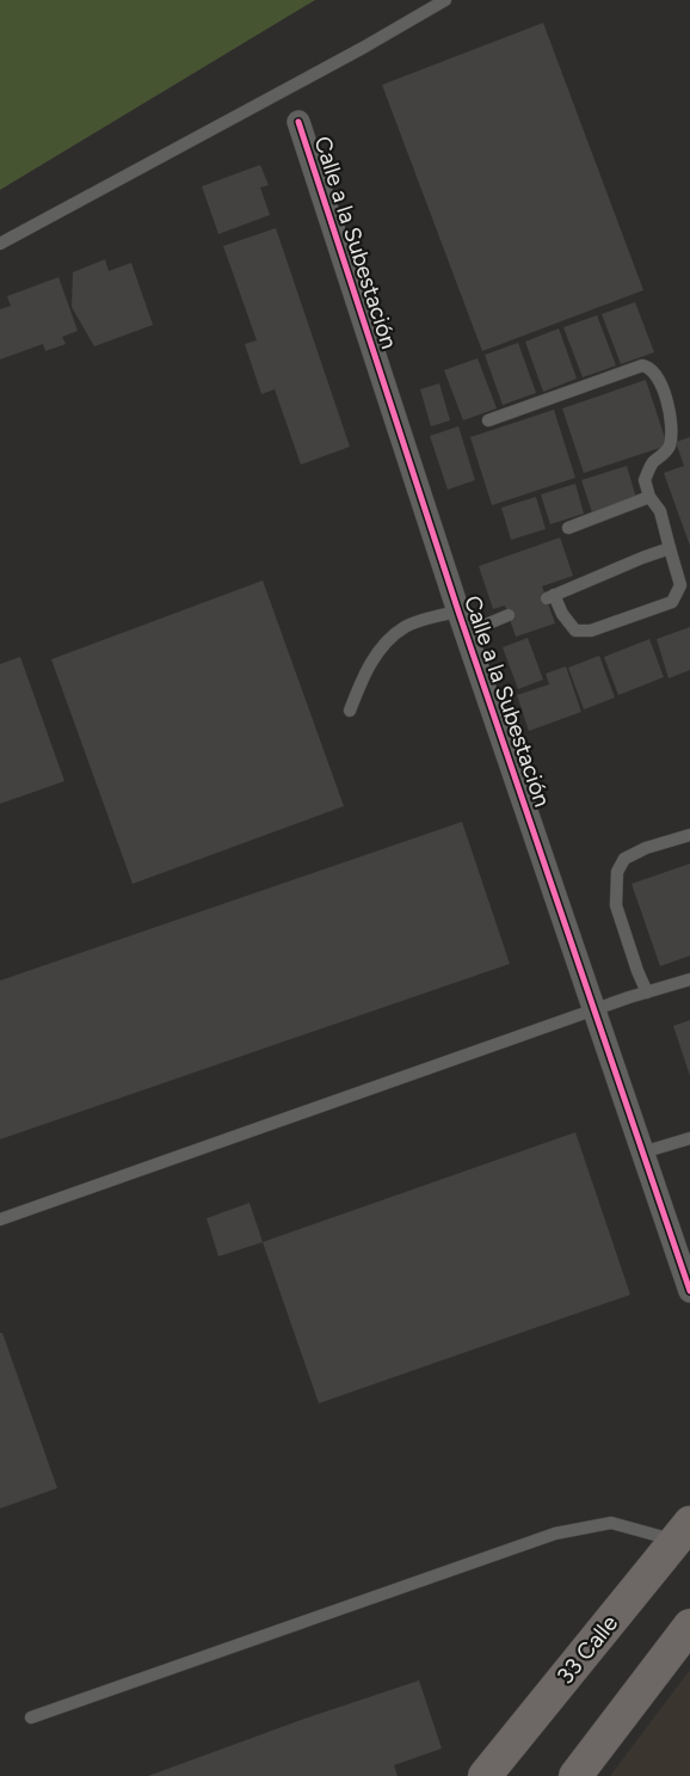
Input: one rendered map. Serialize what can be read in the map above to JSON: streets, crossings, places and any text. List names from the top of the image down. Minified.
{"streets":{"main road":["33 Calle"],"street":["Calle a la Subestación"]}}
